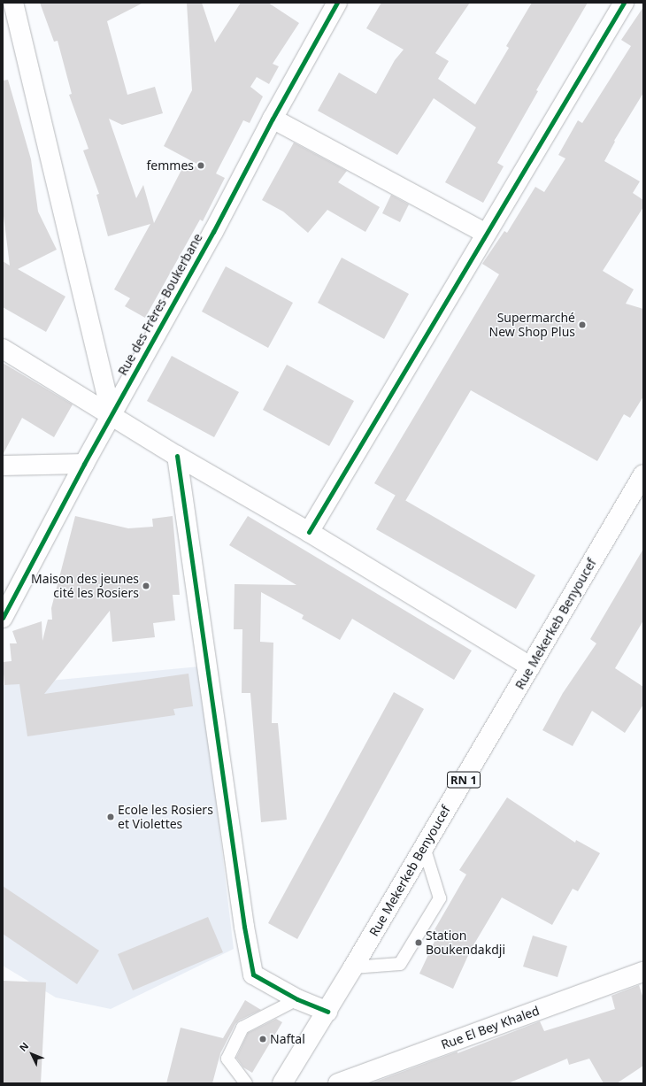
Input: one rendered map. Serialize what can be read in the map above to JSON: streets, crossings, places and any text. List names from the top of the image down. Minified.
{"streets":{"street":["Rue des Frères Boukerbane","Rue Mekerkeb Benyoucef","RN 1","Rue El Bey Khaled"]},"places":["femmes","Supermarché New Shop Plus","Maison des jeunes cité les Rosiers","Ecole les Rosiers et Violettes","Station Boukendakdji","Naftal"],"north":"top left"}
